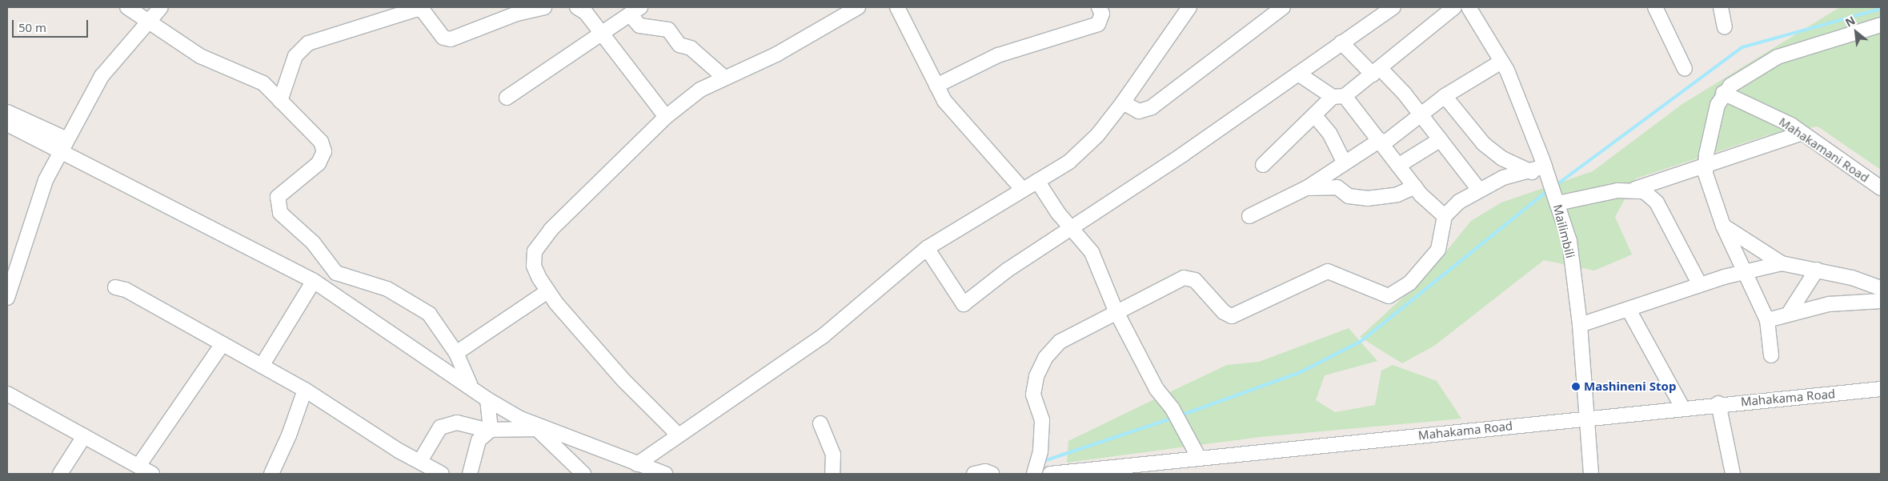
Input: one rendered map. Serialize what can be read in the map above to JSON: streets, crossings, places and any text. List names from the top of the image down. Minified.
{"streets":{"street":["Mahakamani Road","Mailimbili","Mahakama Road"]},"crossings":[["Mailimbili","Mahakama Road"]],"places":["Mashineni Stop"],"scale_bar":"50 m","north":"top left"}
